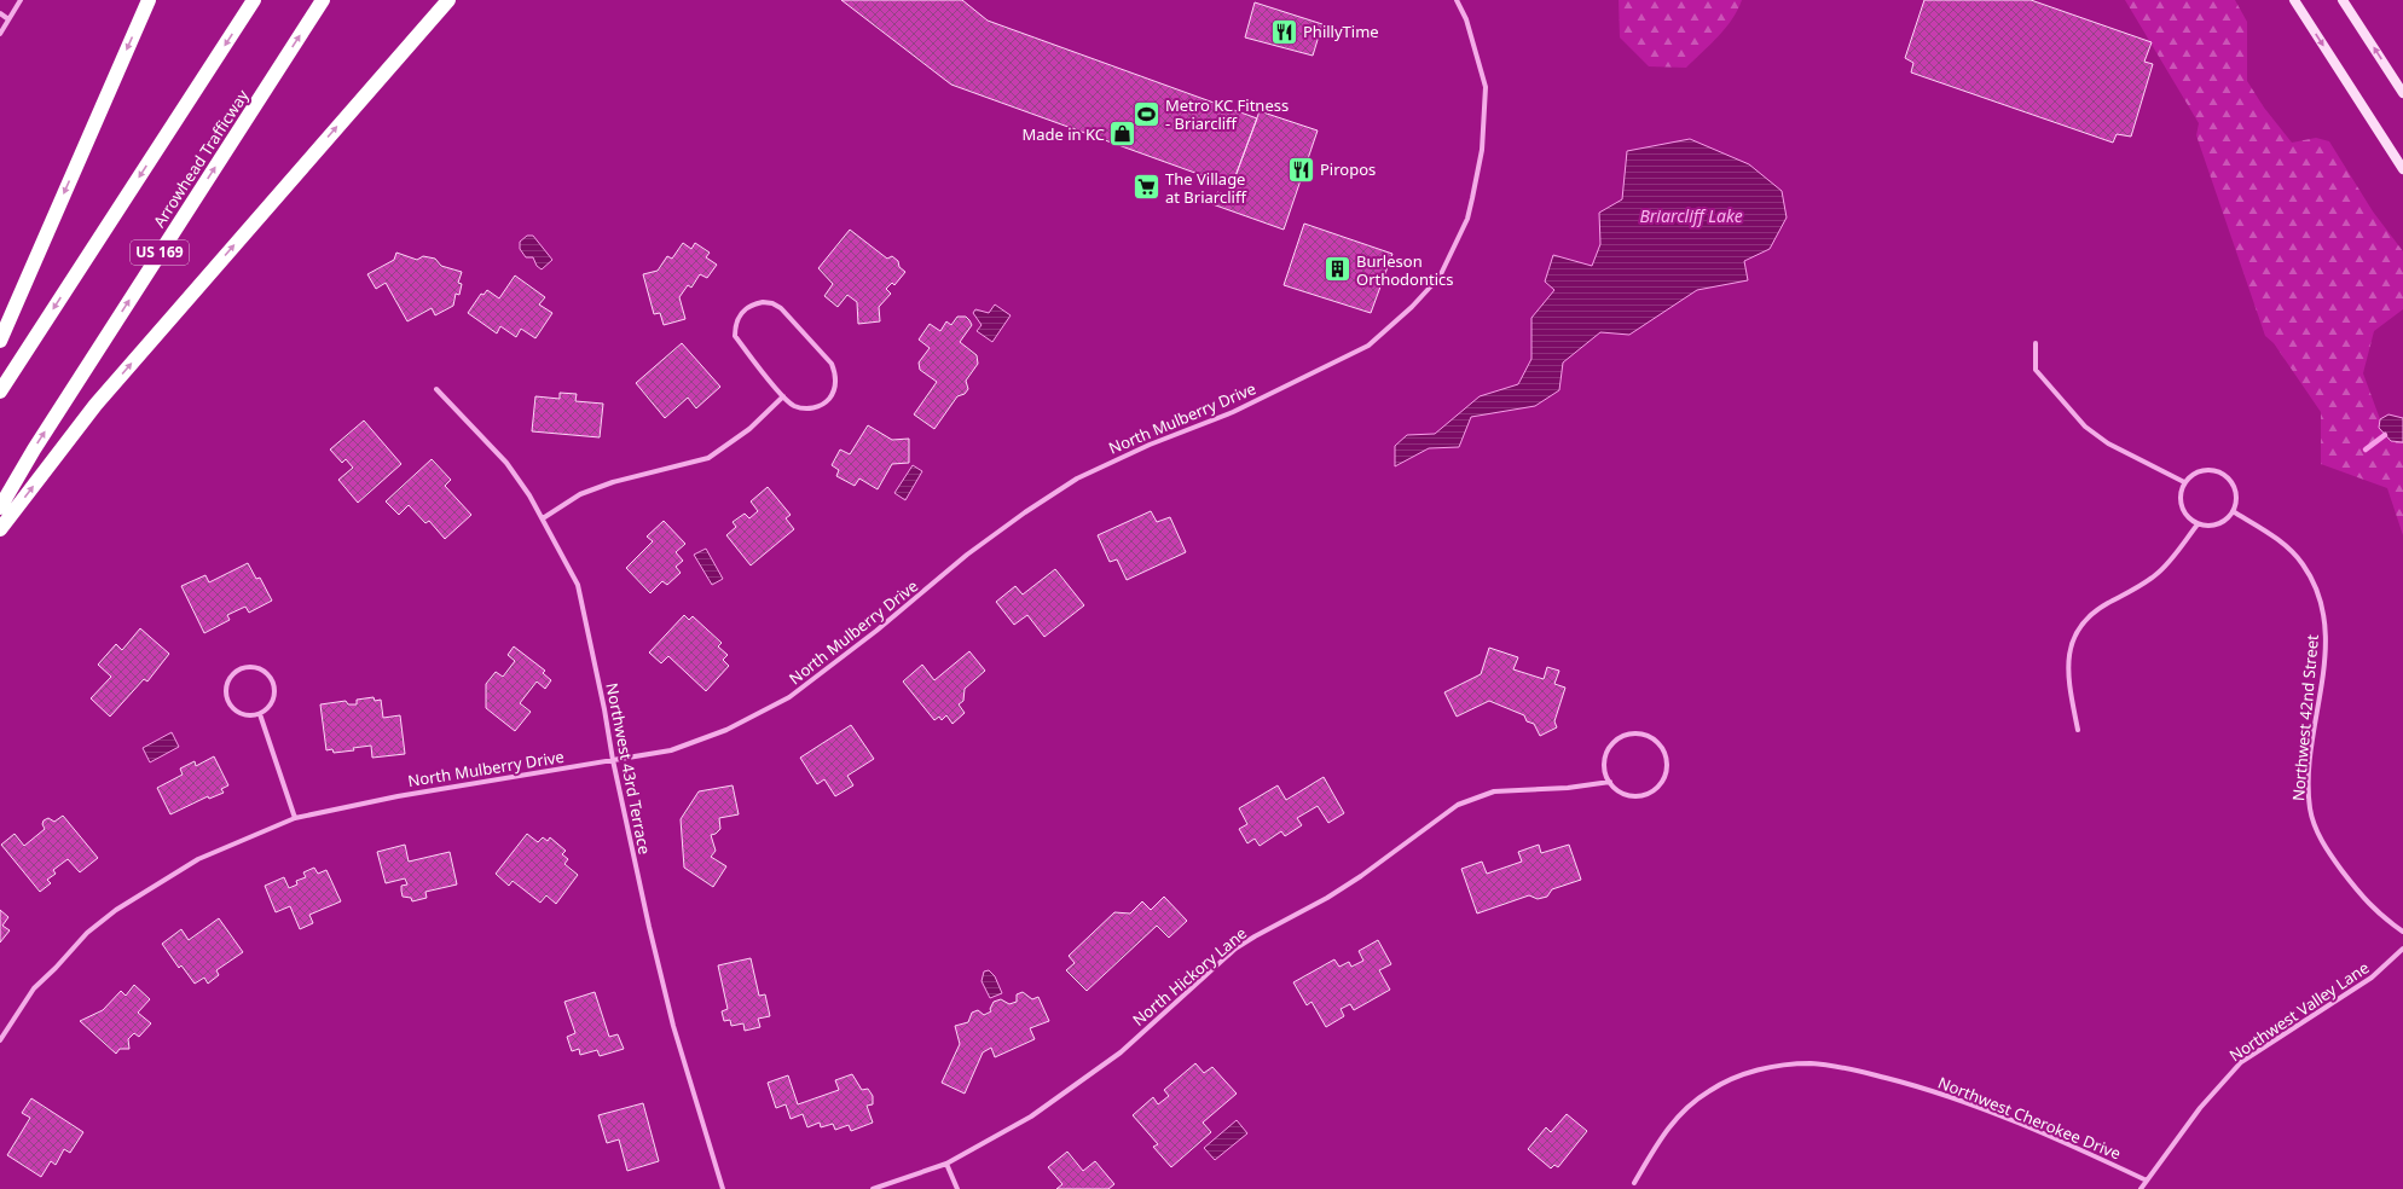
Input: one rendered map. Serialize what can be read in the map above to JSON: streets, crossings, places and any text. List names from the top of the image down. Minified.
{"streets":{"highway":["Arrowhead Trafficway","US 169"],"street":["North Mulberry Drive","Northwest 42nd Street","Northwest 43rd Terrace","North Hickory Lane","Northwest Valley Lane","Northwest Cherokee Drive"]},"crossings":[["North Mulberry Drive","Northwest 43rd Terrace"],["Northwest Valley Lane","Northwest Cherokee Drive"]],"water":["Briarcliff Lake"],"places":{"restaurant":["PhillyTime","Piropos"],"sports":["Metro KC Fitness - Briarcliff"],"shop":["Made in KC"],"supermarket":["The Village at Briarcliff"],"building":["Burleson Orthodontics"]}}
